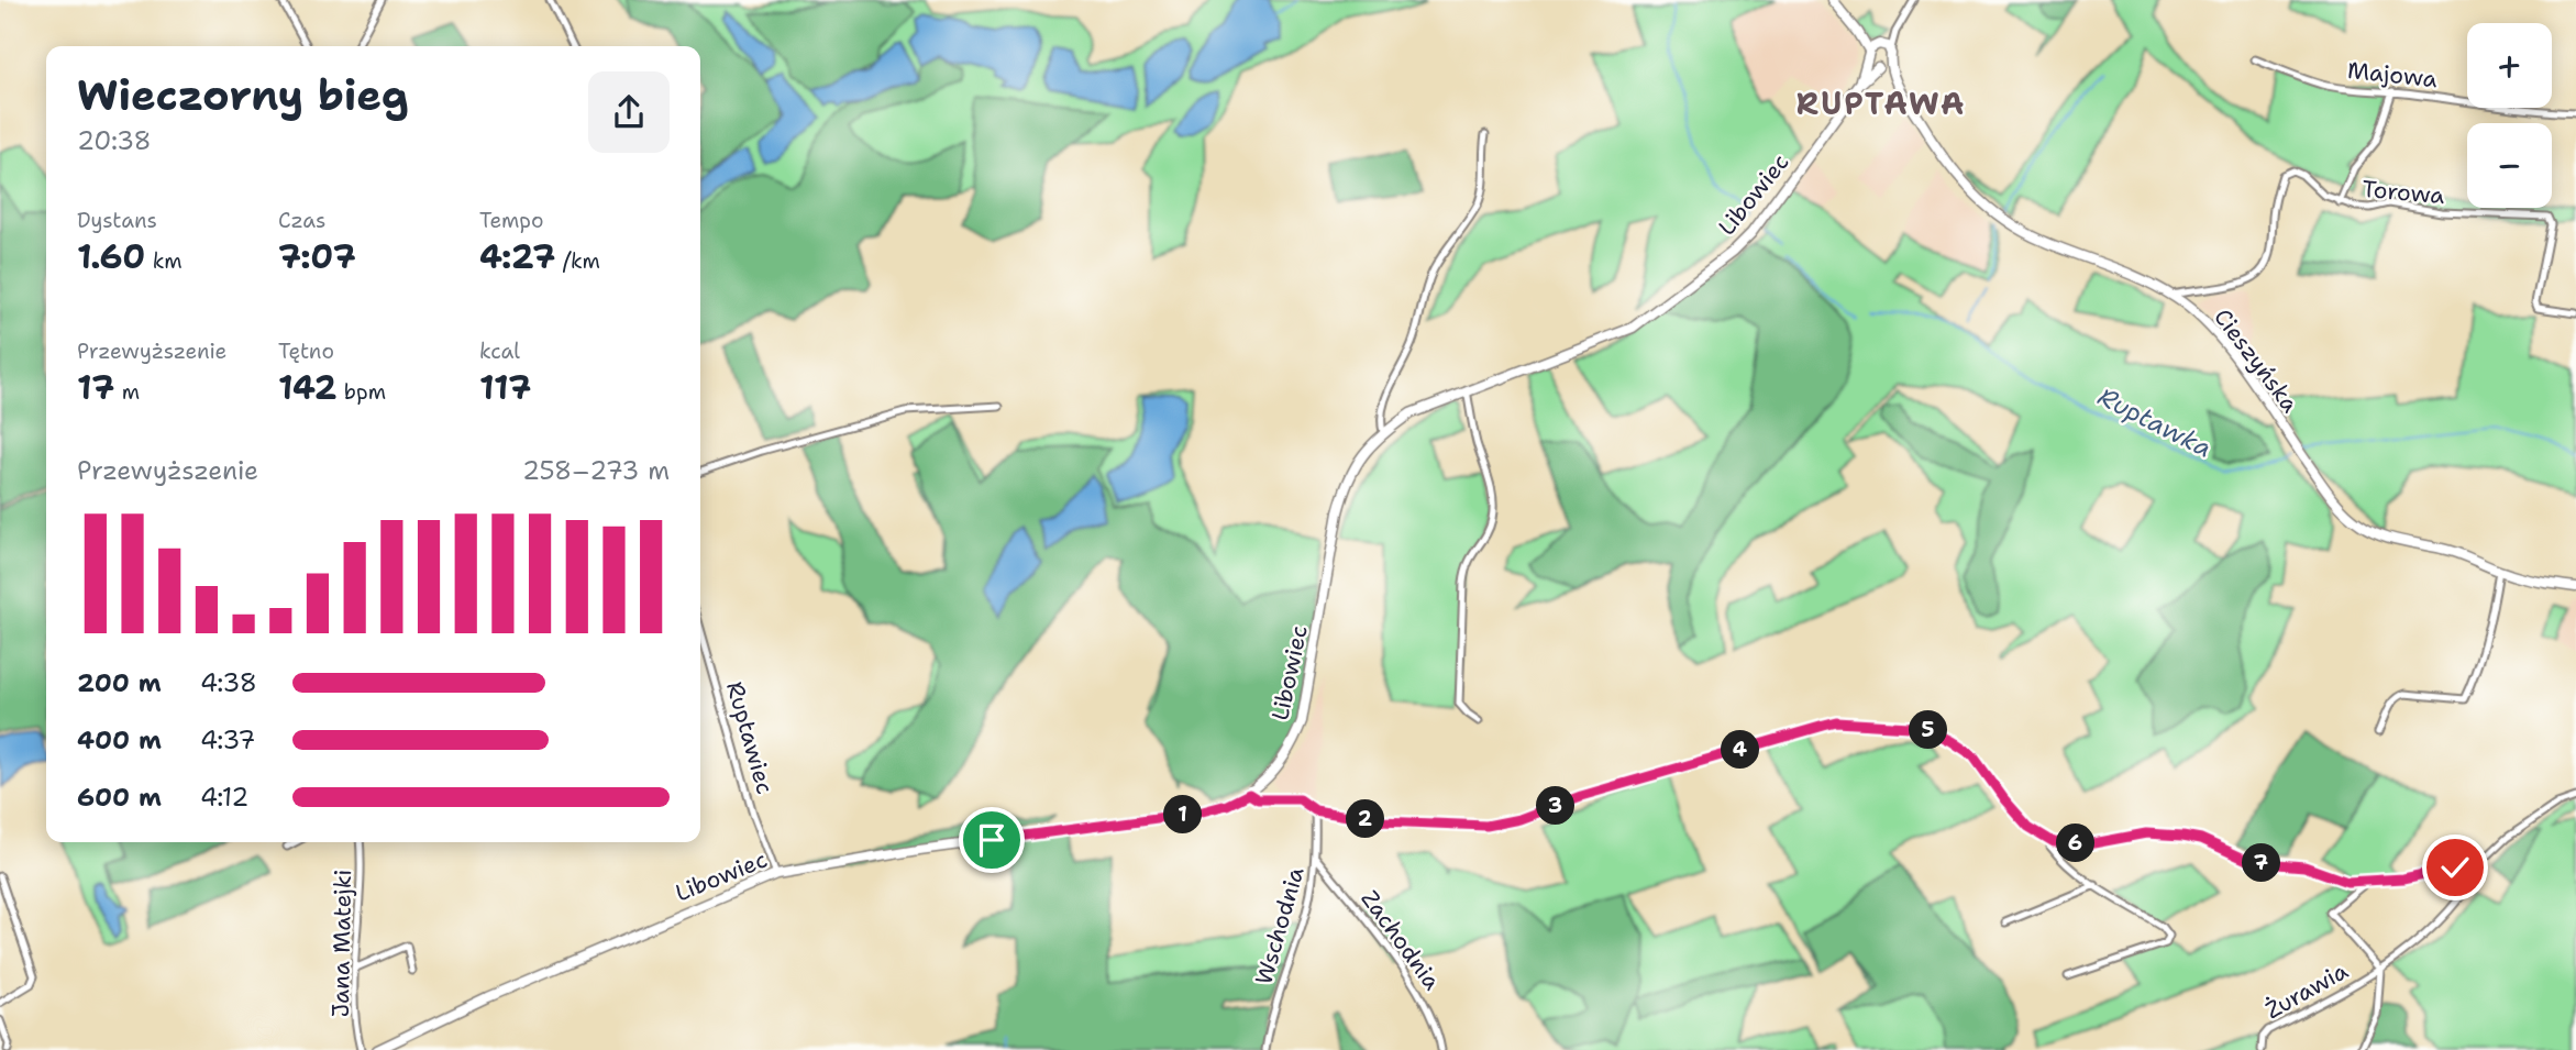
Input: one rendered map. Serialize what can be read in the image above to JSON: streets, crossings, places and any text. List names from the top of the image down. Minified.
{"streets":{"street":["Majowa","Torowa","Libowiec","Cieszyńska","Ruptawiec","Wschodnia","Zachodnia","Jana Matejki","Żurawia"]},"crossings":[["Torowa","Cieszyńska"],["Libowiec","Cieszyńska"],["Libowiec","Ruptawiec"],["Wschodnia","Zachodnia"]],"districts":["RUPTAWA"],"water":["Ruptawka"],"page":{"map_buttons":["+","−"],"heading":["Wieczorny bieg","20:38"],"stats":[["Dystans","1.60 km"],["Czas","7:07"],["Tempo","4:27 /km"],["Przewyższenie","17 m"],["Tętno","142 bpm"],["kcal","117"]],"chart":["Przewyższenie","258–273 m"],"list":[{"name":"200 m","note":"4:38"},{"name":"400 m","note":"4:37"},{"name":"600 m","note":"4:12"}],"pins":["5","4","3","1","2","6","7"]}}
